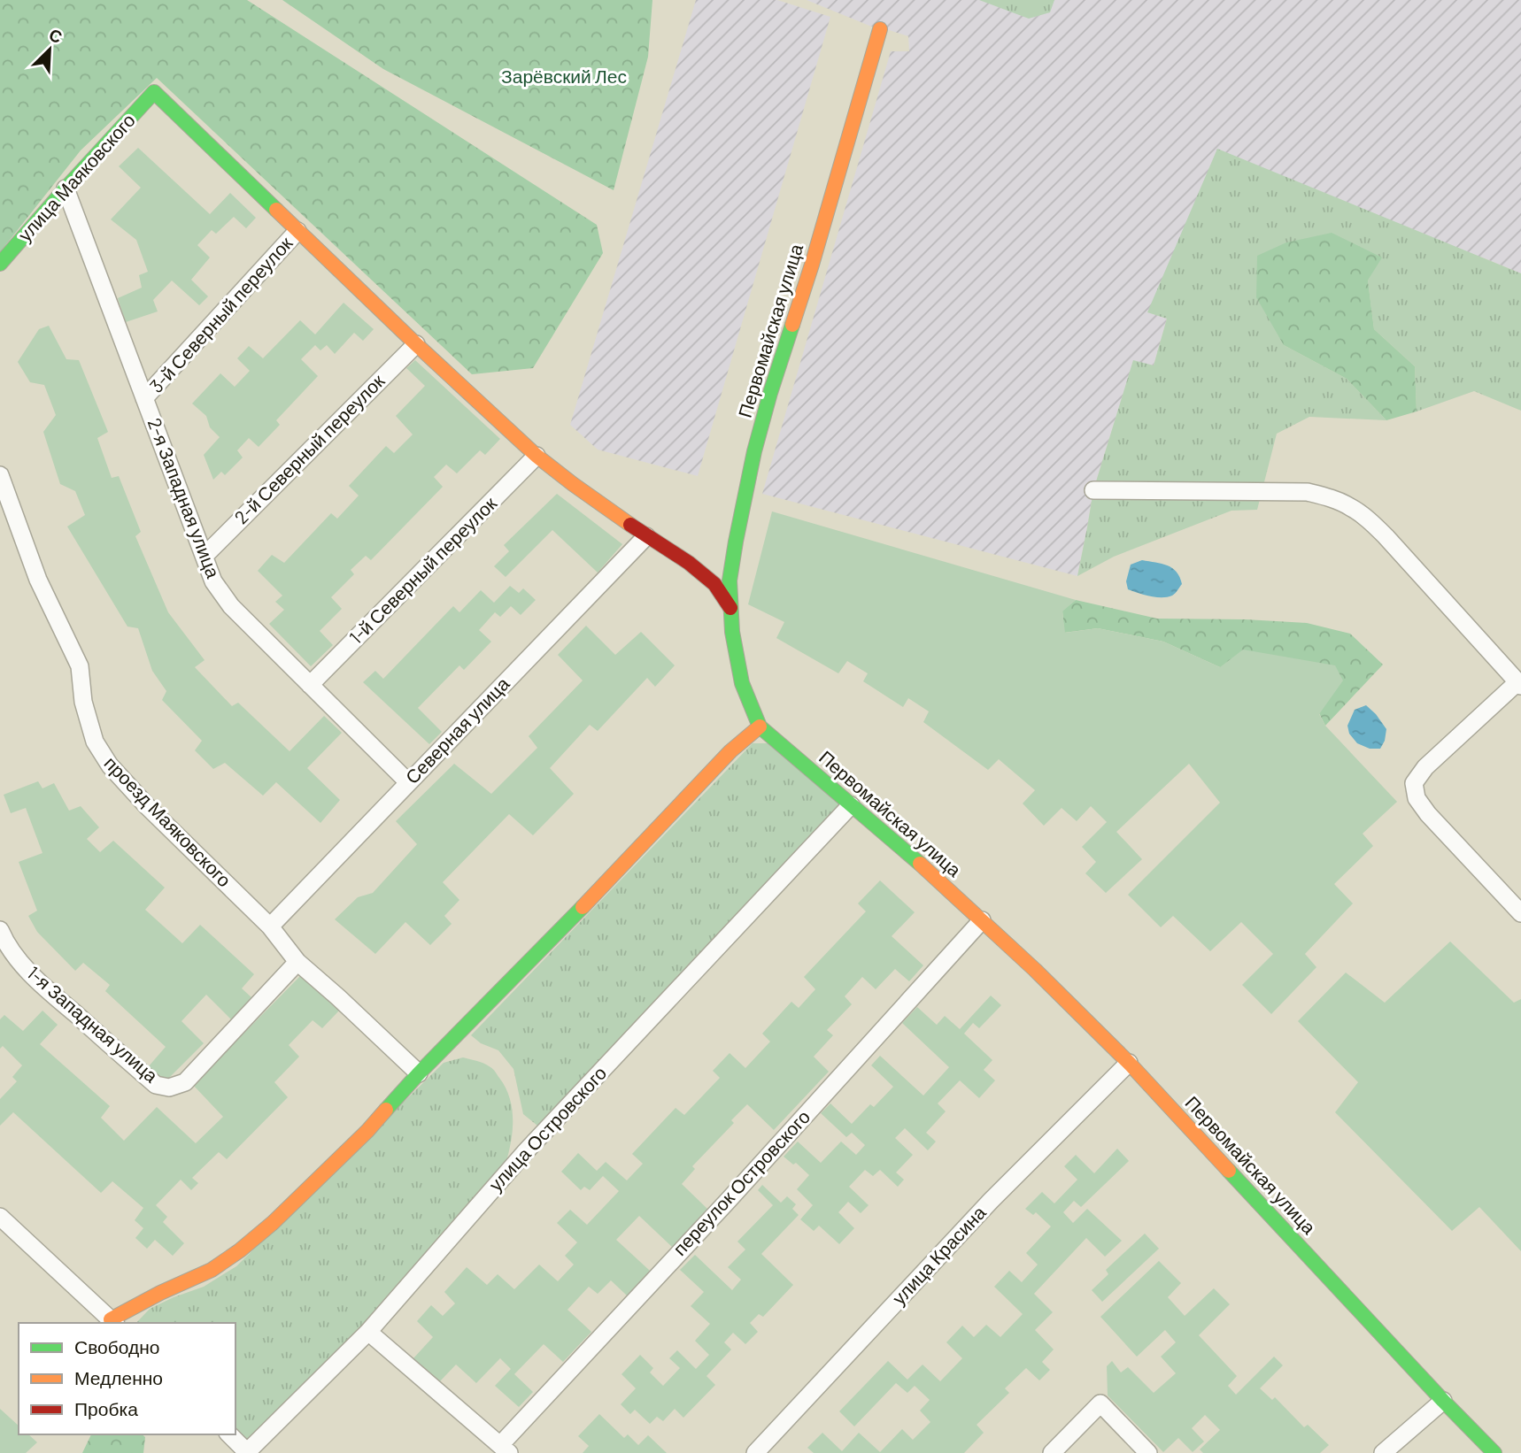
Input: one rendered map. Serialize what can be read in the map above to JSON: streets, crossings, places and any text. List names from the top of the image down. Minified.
{"streets":{"street":["улица Маяковского","3-й Северный переулок","Первомайская улица","2-й Северный переулок","2-я Западная улица","1-й Северный переулок","Северная улица","проезд Маяковского","1-я Западная улица","улица Островского","переулок Островского","улица Красина"]},"crossings":[["улица Маяковского","3-й Северный переулок"],["улица Маяковского","2-я Западная улица"],["3-й Северный переулок","2-я Западная улица"],["Первомайская улица","улица Островского"],["Первомайская улица","переулок Островского"],["Первомайская улица","улица Красина"],["2-й Северный переулок","2-я Западная улица"],["2-я Западная улица","1-й Северный переулок"],["2-я Западная улица","Северная улица"],["Северная улица","проезд Маяковского"],["проезд Маяковского","1-я Западная улица"],["улица Островского","переулок Островского"]],"parks":["Зарёвский Лес"],"legend":["Свободно","Медленно","Пробка"],"north":"top right"}
